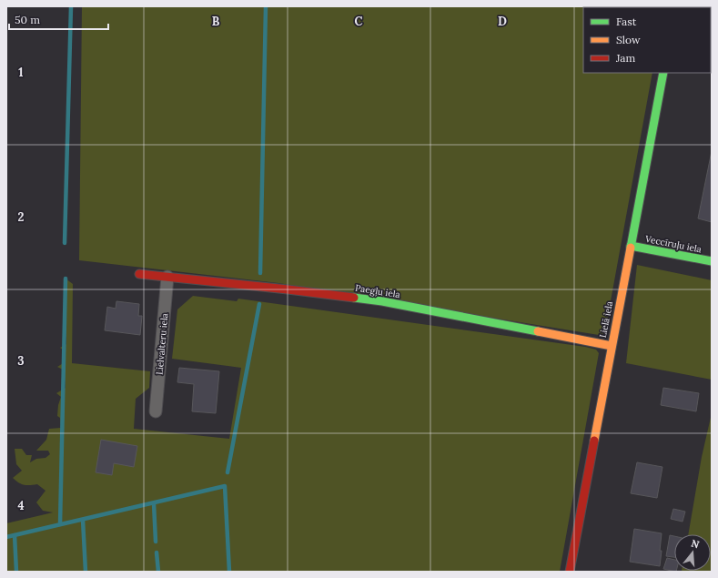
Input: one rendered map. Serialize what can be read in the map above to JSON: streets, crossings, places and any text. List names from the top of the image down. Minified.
{"streets":{"street":["Veccīruļu iela","Paegļu iela","Lielā iela","Lielvalteru iela"]},"crossings":[["Veccīruļu iela","Lielā iela"],["Paegļu iela","Lielā iela"],["Paegļu iela","Lielvalteru iela"]],"legend":["Fast","Slow","Jam"],"scale_bar":"50 m","north":"top","grid":{"columns":["B","C","D"],"rows":["1","2","3","4"]}}
